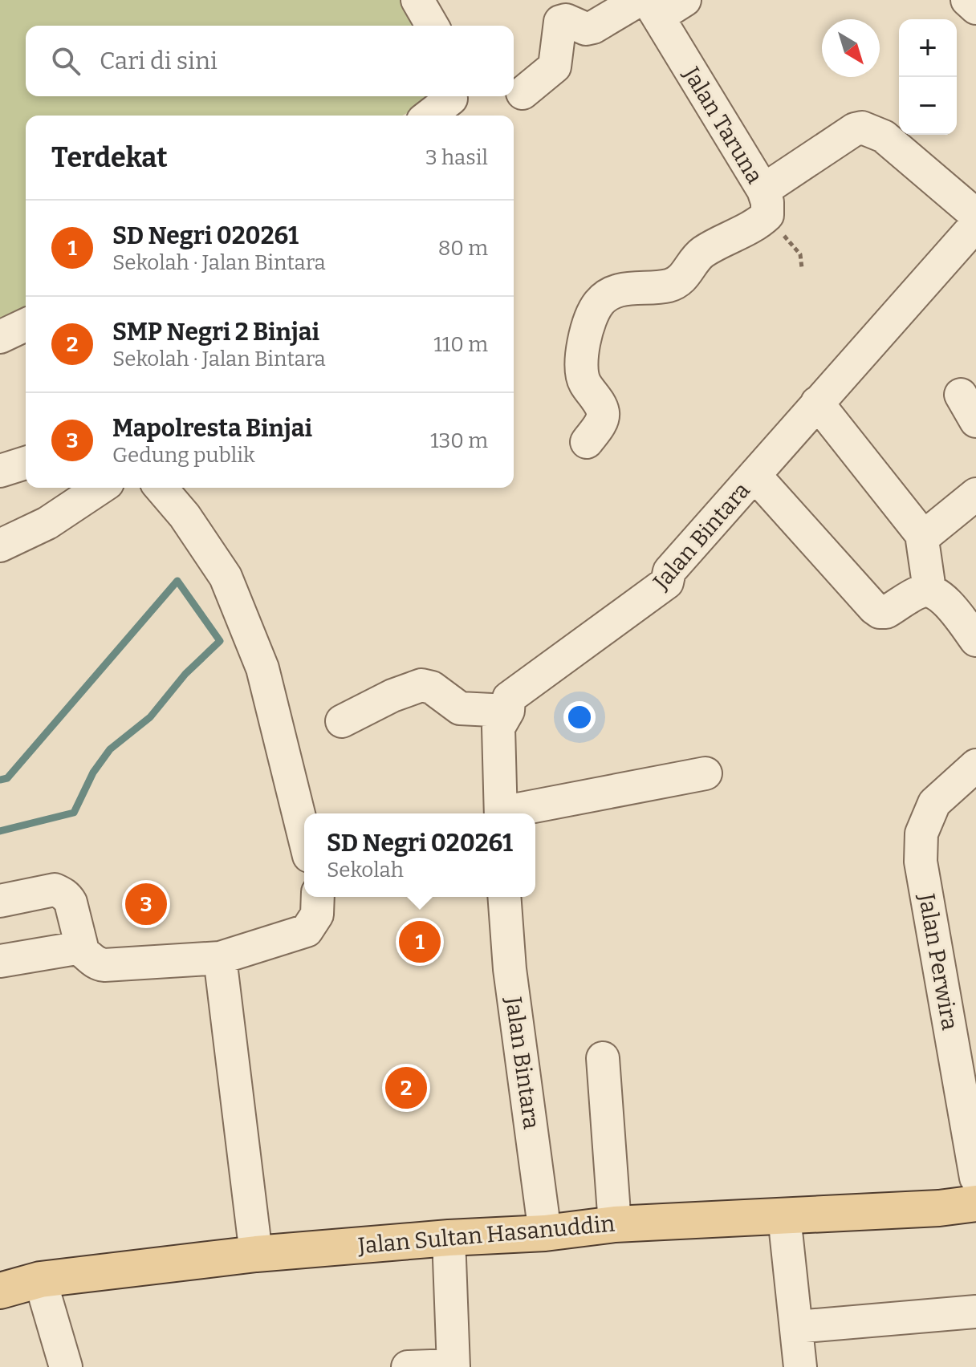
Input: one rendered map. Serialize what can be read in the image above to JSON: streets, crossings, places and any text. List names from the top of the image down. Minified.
{"streets":{"main road":["Jalan Sultan Hasanuddin"],"street":["Jalan Taruna","Jalan Bintara","Jalan Perwira"]},"crossings":[["Jalan Bintara","Jalan Sultan Hasanuddin"]],"north":"bottom right","page":{"map_buttons":["+","−"],"search":"Cari di sini","heading":["Terdekat","3 hasil"],"list":[{"mark":"1","name":"SD Negri 020261","note":"Sekolah · Jalan Bintara","value":"80 m"},{"mark":"2","name":"SMP Negri 2 Binjai","note":"Sekolah · Jalan Bintara","value":"110 m"},{"mark":"3","name":"Mapolresta Binjai","note":"Gedung publik","value":"130 m"}],"popup":["SD Negri 020261","Sekolah"],"pins":["3","1","2"]}}
